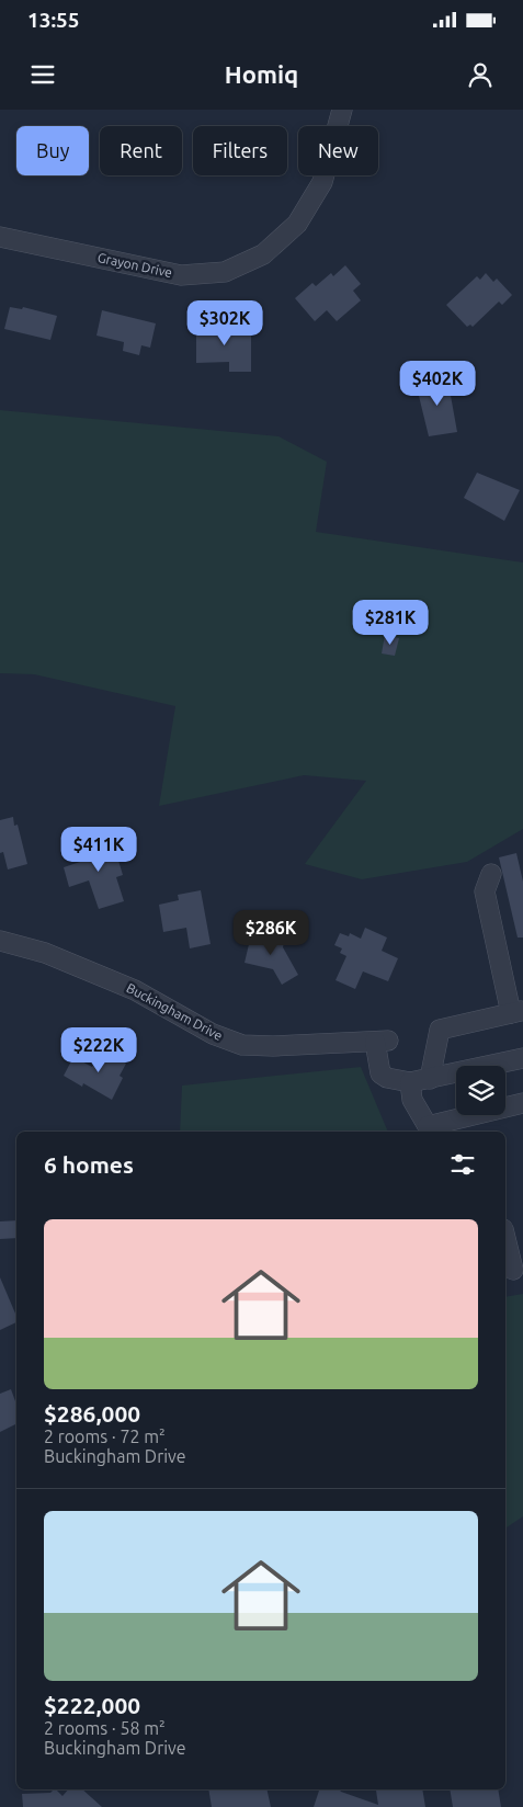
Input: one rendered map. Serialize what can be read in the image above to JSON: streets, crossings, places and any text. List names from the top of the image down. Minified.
{"streets":{"street":["Grayon Drive","Buckingham Drive"]},"page":{"status":"13:55","header":"Homiq","chip":["Buy","Rent","Filters","New"],"price":["$302K","$402K","$281K","$411K","$286K","$222K"],"heading":"6 homes","list":[{"name":"$286,000","note":"2 rooms · 72 m² · Buckingham Drive"},{"name":"$222,000","note":"2 rooms · 58 m² · Buckingham Drive"}]}}
